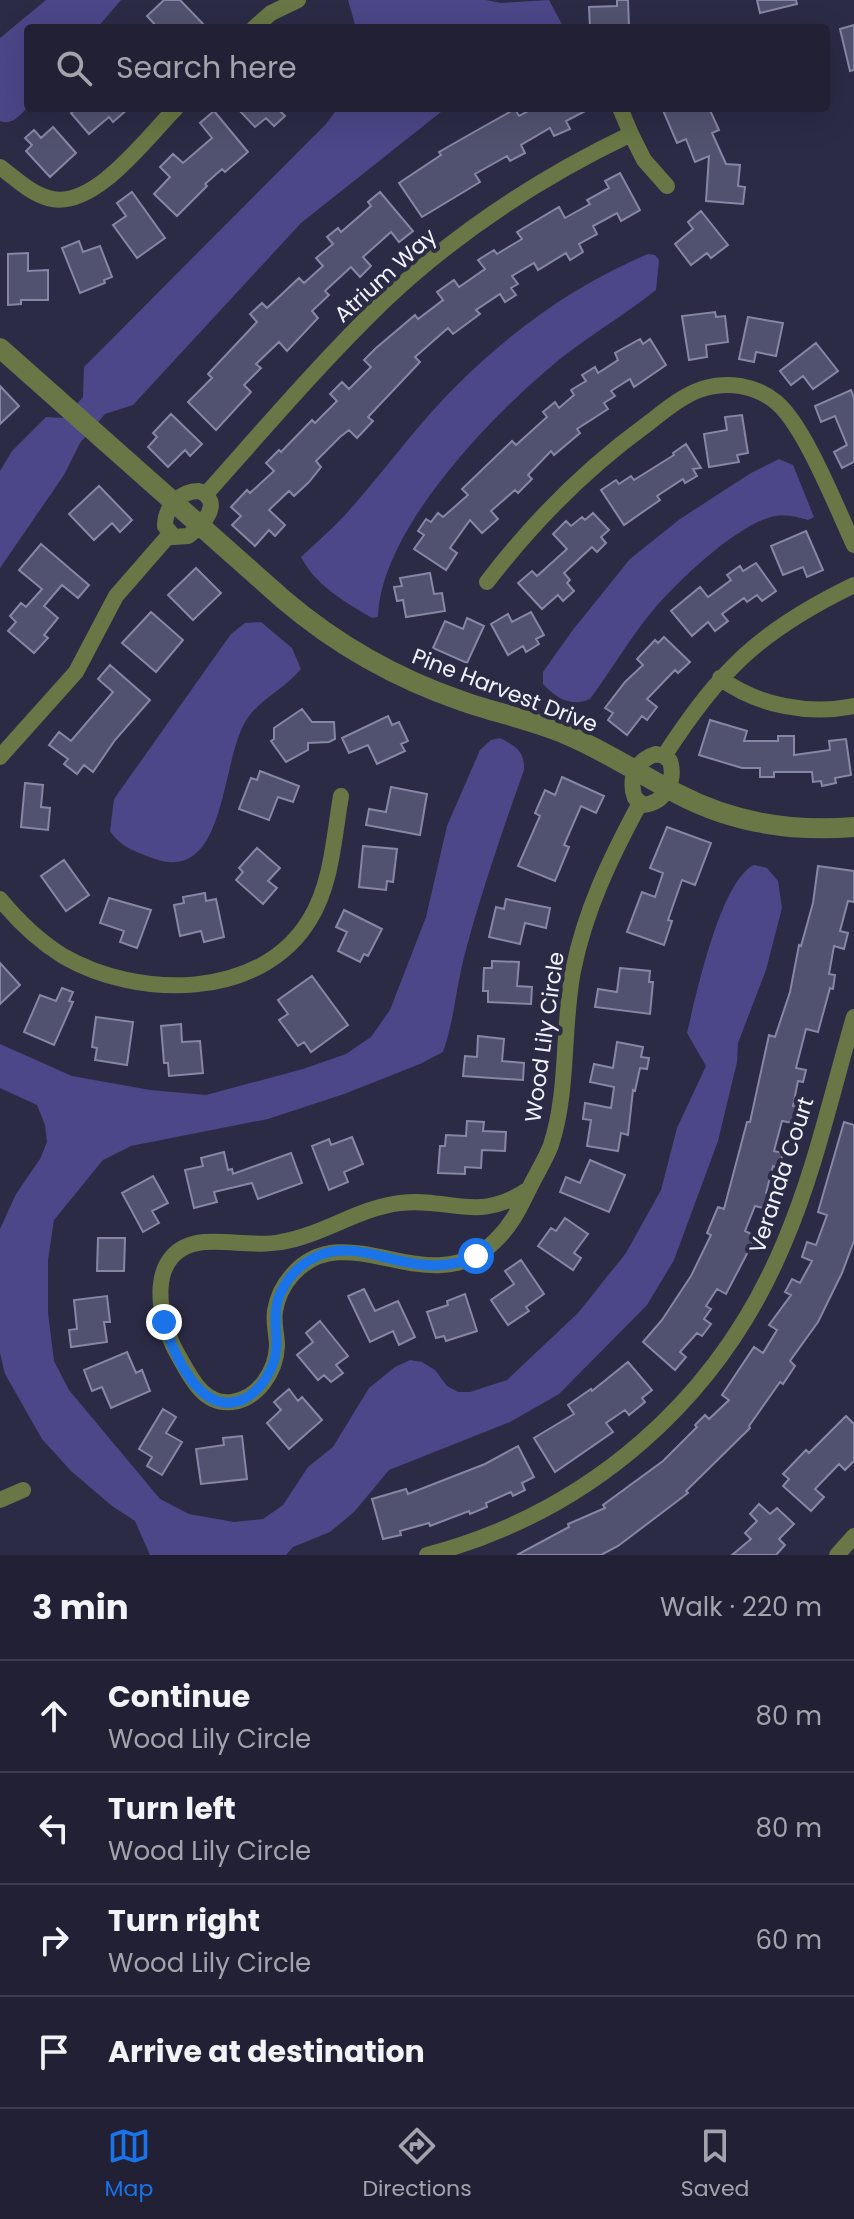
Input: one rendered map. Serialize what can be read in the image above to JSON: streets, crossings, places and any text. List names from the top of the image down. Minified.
{"streets":{"street":["Atrium Way","Pine Harvest Drive","Wood Lily Circle","Veranda Court"]},"page":{"search":"Search here","heading":["3 min","Walk · 220 m"],"list":[["Continue","Wood Lily Circle","80 m"],["Turn left","Wood Lily Circle","80 m"],["Turn right","Wood Lily Circle","60 m"],"Arrive at destination"],"nav":["Map","Directions","Saved"]}}
